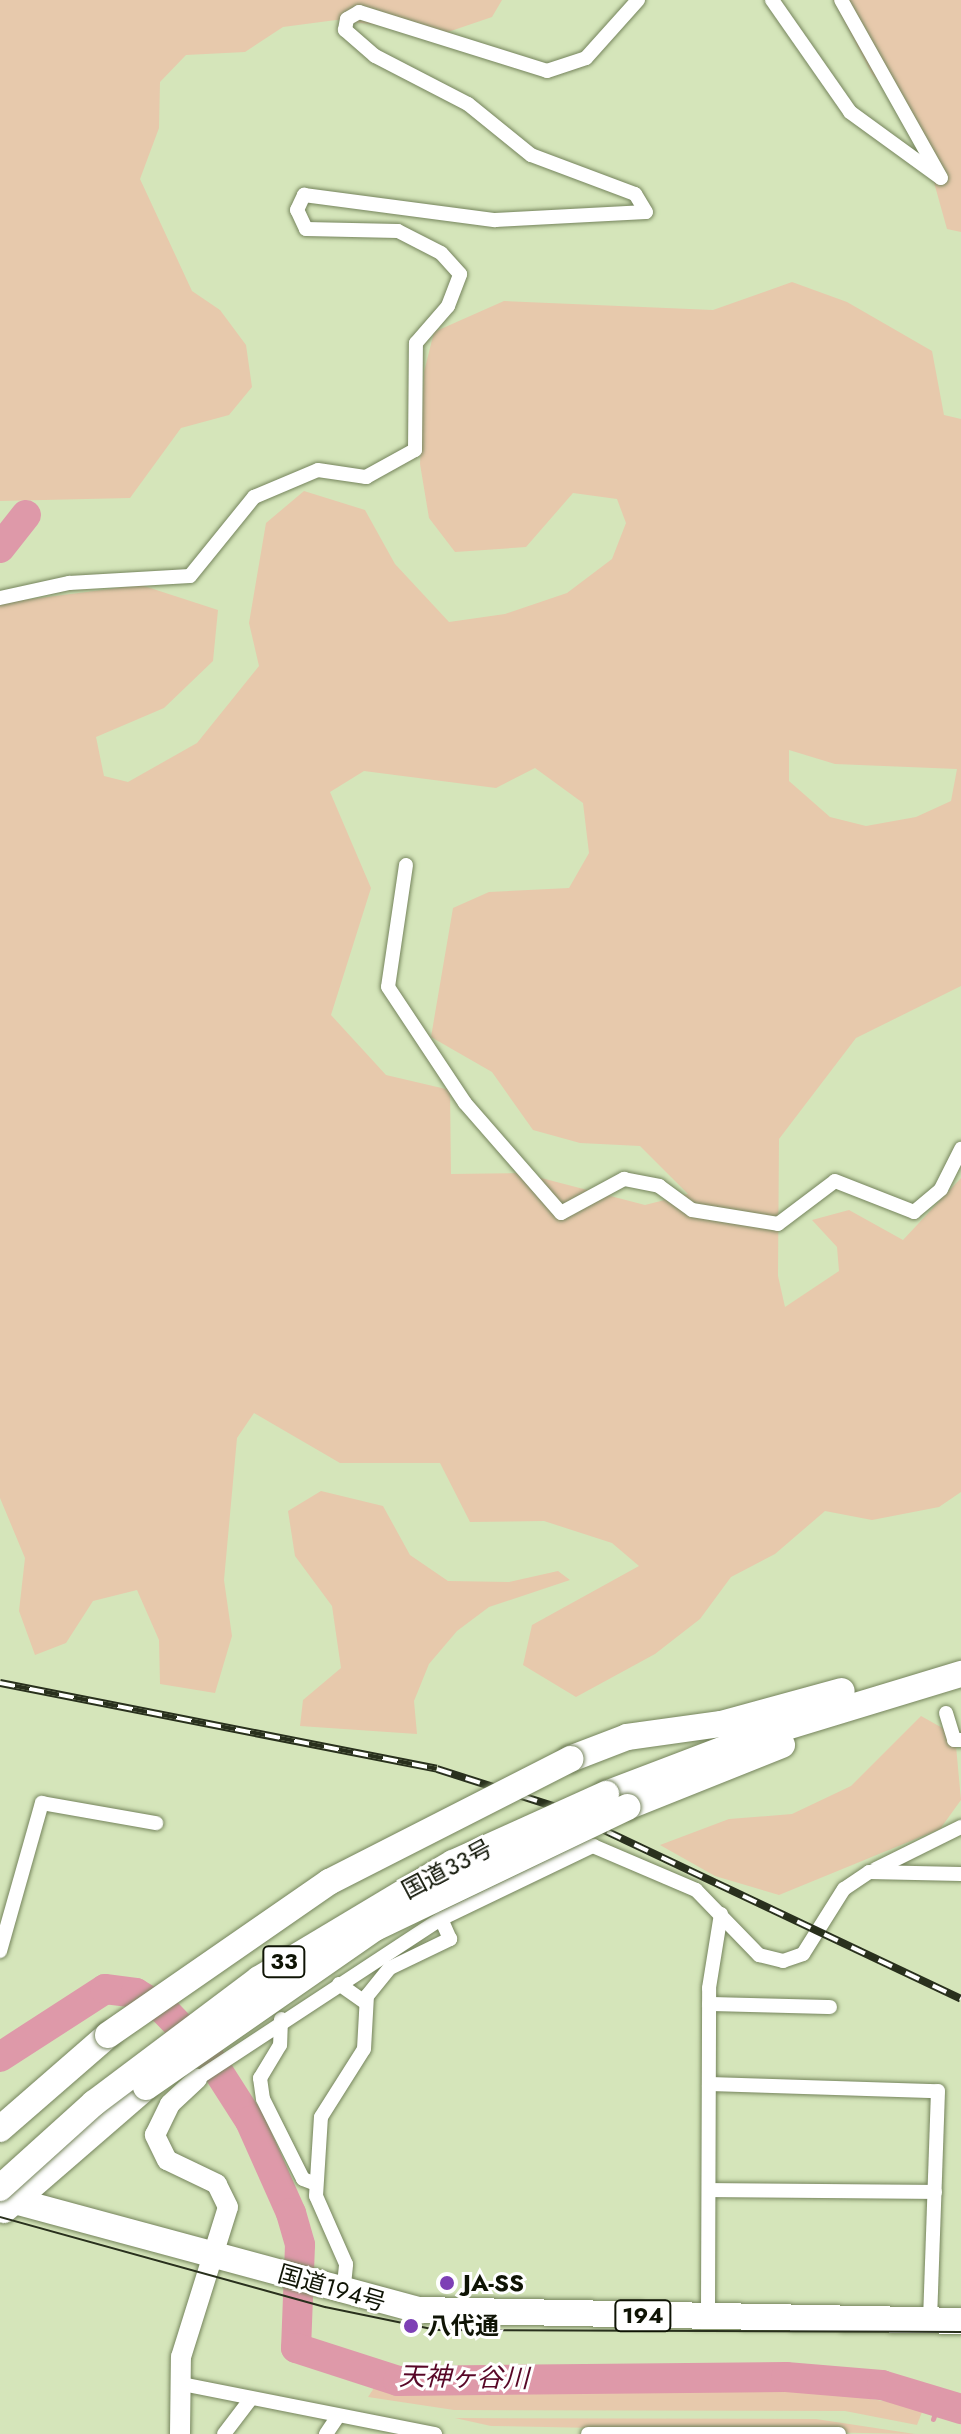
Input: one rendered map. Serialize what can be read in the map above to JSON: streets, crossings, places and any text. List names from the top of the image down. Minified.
{"streets":{"highway":["国道33号","33","国道194号","194"]},"crossings":[["国道33号","国道194号"]],"water":["天神ヶ谷川"],"places":["JA-SS","八代通"]}
